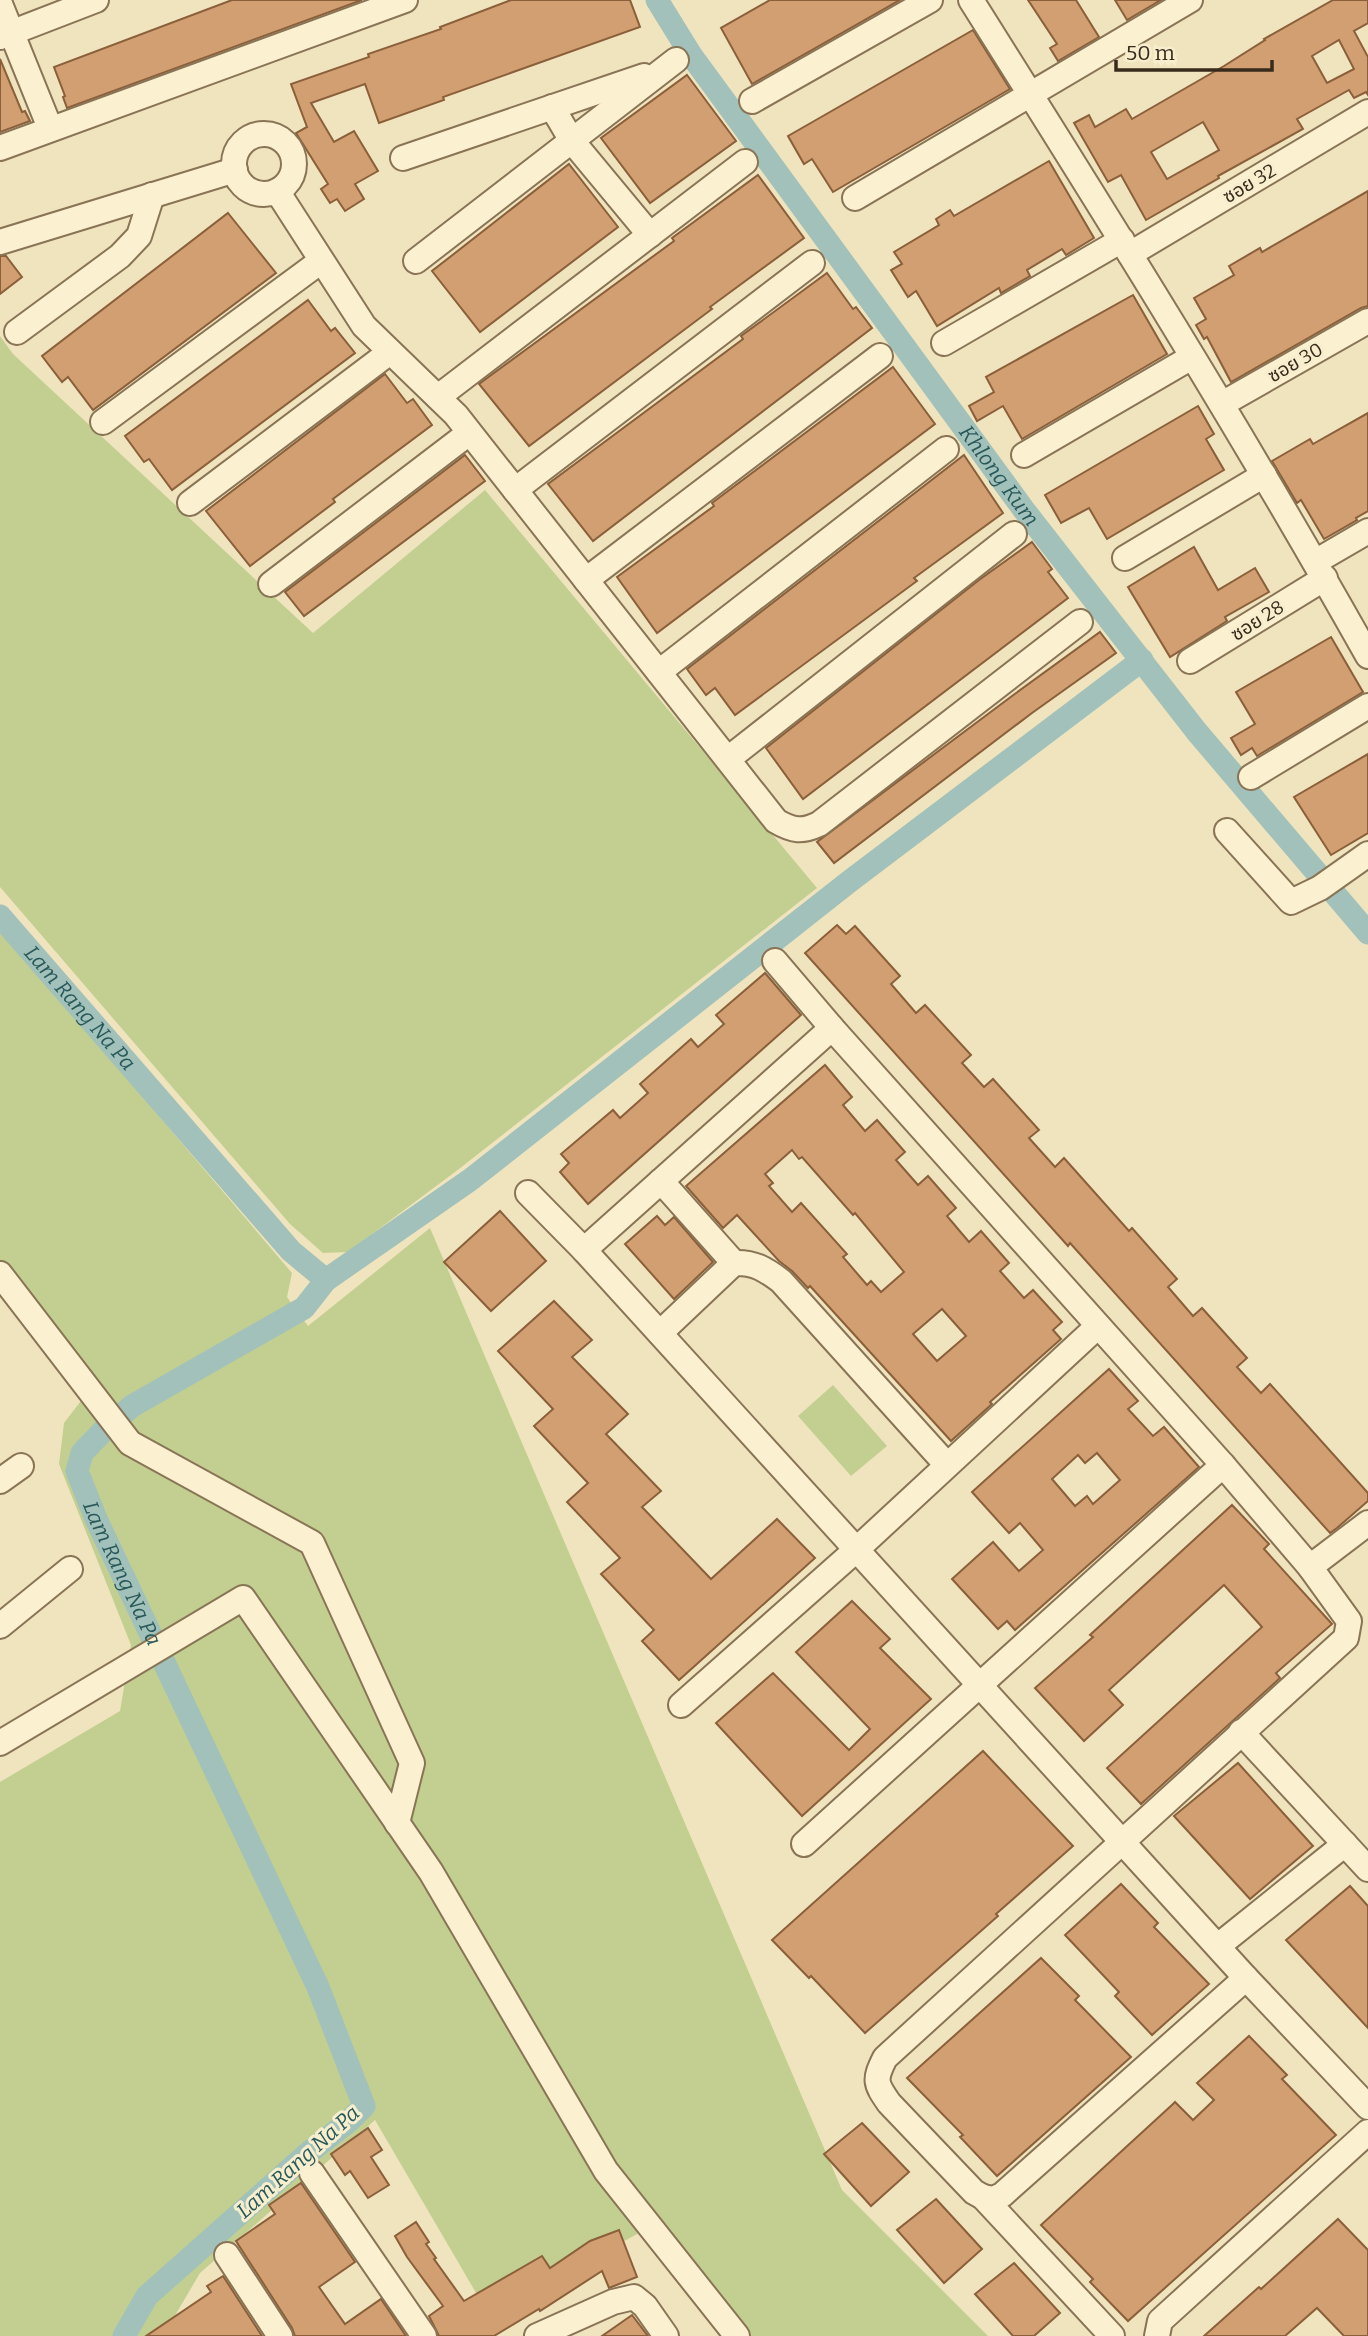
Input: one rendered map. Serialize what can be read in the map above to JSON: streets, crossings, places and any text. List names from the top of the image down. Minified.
{"streets":{"street":["ซอย 32","ซอย 30","ซอย 28"]},"water":["Khlong Kum","Lam Rang Na Pa"],"scale_bar":"50 m"}
